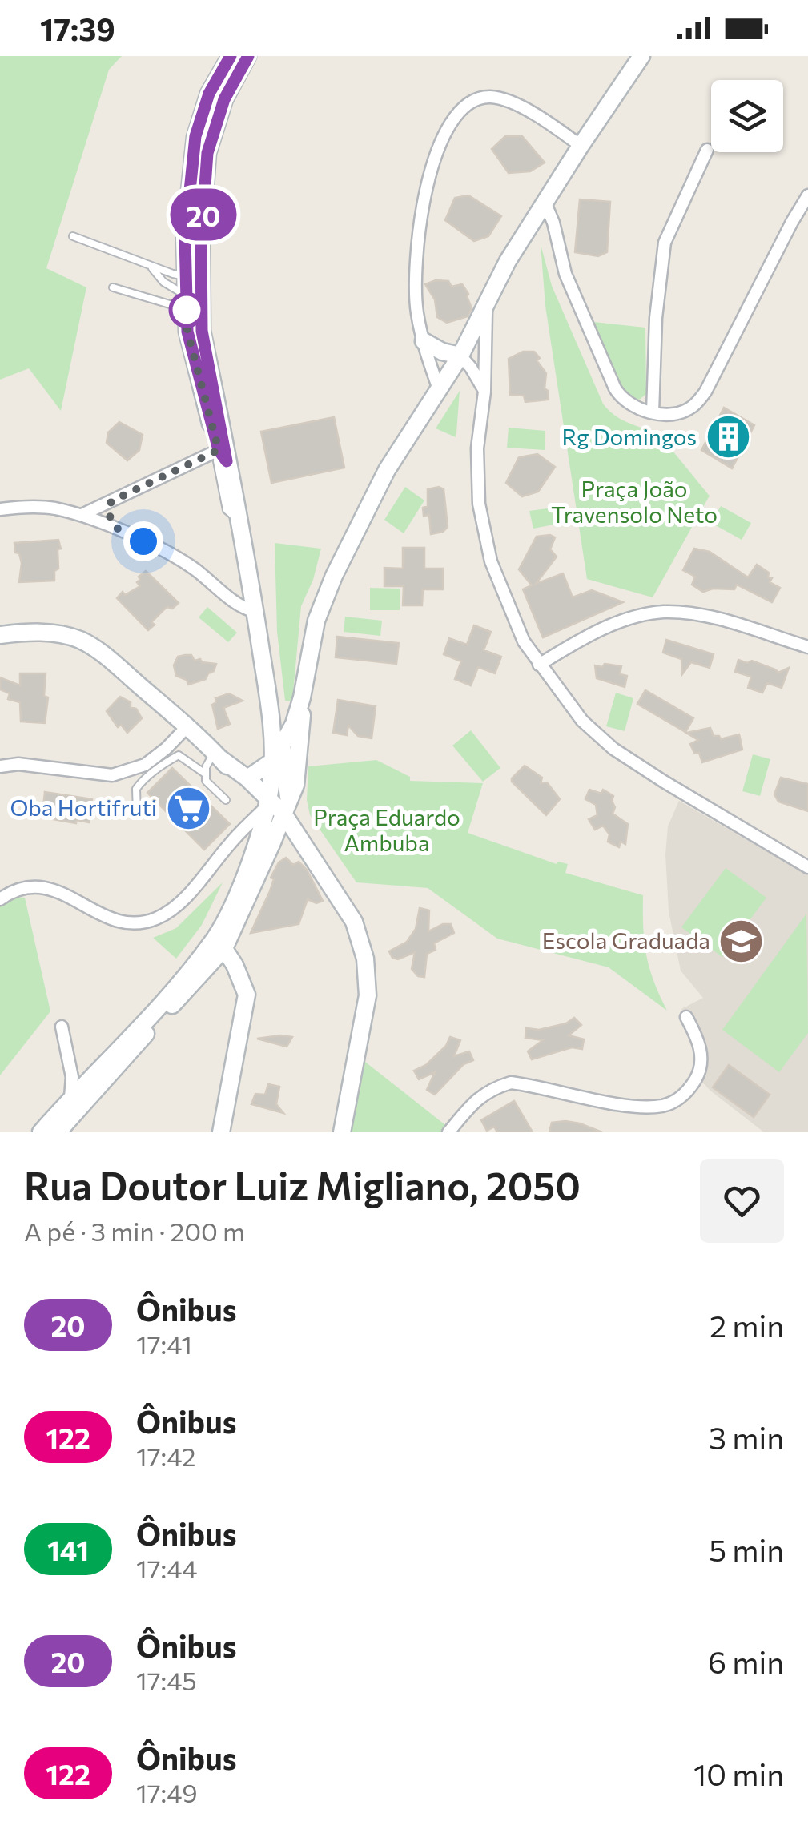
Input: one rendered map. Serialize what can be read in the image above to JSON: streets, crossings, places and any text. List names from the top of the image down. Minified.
{"parks":["Praça João Travensolo Neto","Praça Eduardo Ambuba"],"places":{"building":["Rg Domingos"],"supermarket":["Oba Hortifruti"],"school or university":["Escola Graduada"]},"lines":["bus line 20"],"page":{"status":"17:39","on_map":"20","heading":["Rua Doutor Luiz Migliano, 2050","A pé · 3 min · 200 m"],"list":[{"mark":"20","name":"Ônibus","note":"17:41","value":"2 min"},{"mark":"122","name":"Ônibus","note":"17:42","value":"3 min"},{"mark":"141","name":"Ônibus","note":"17:44","value":"5 min"},{"mark":"20","name":"Ônibus","note":"17:45","value":"6 min"},{"mark":"122","name":"Ônibus","note":"17:49","value":"10 min"}]}}
